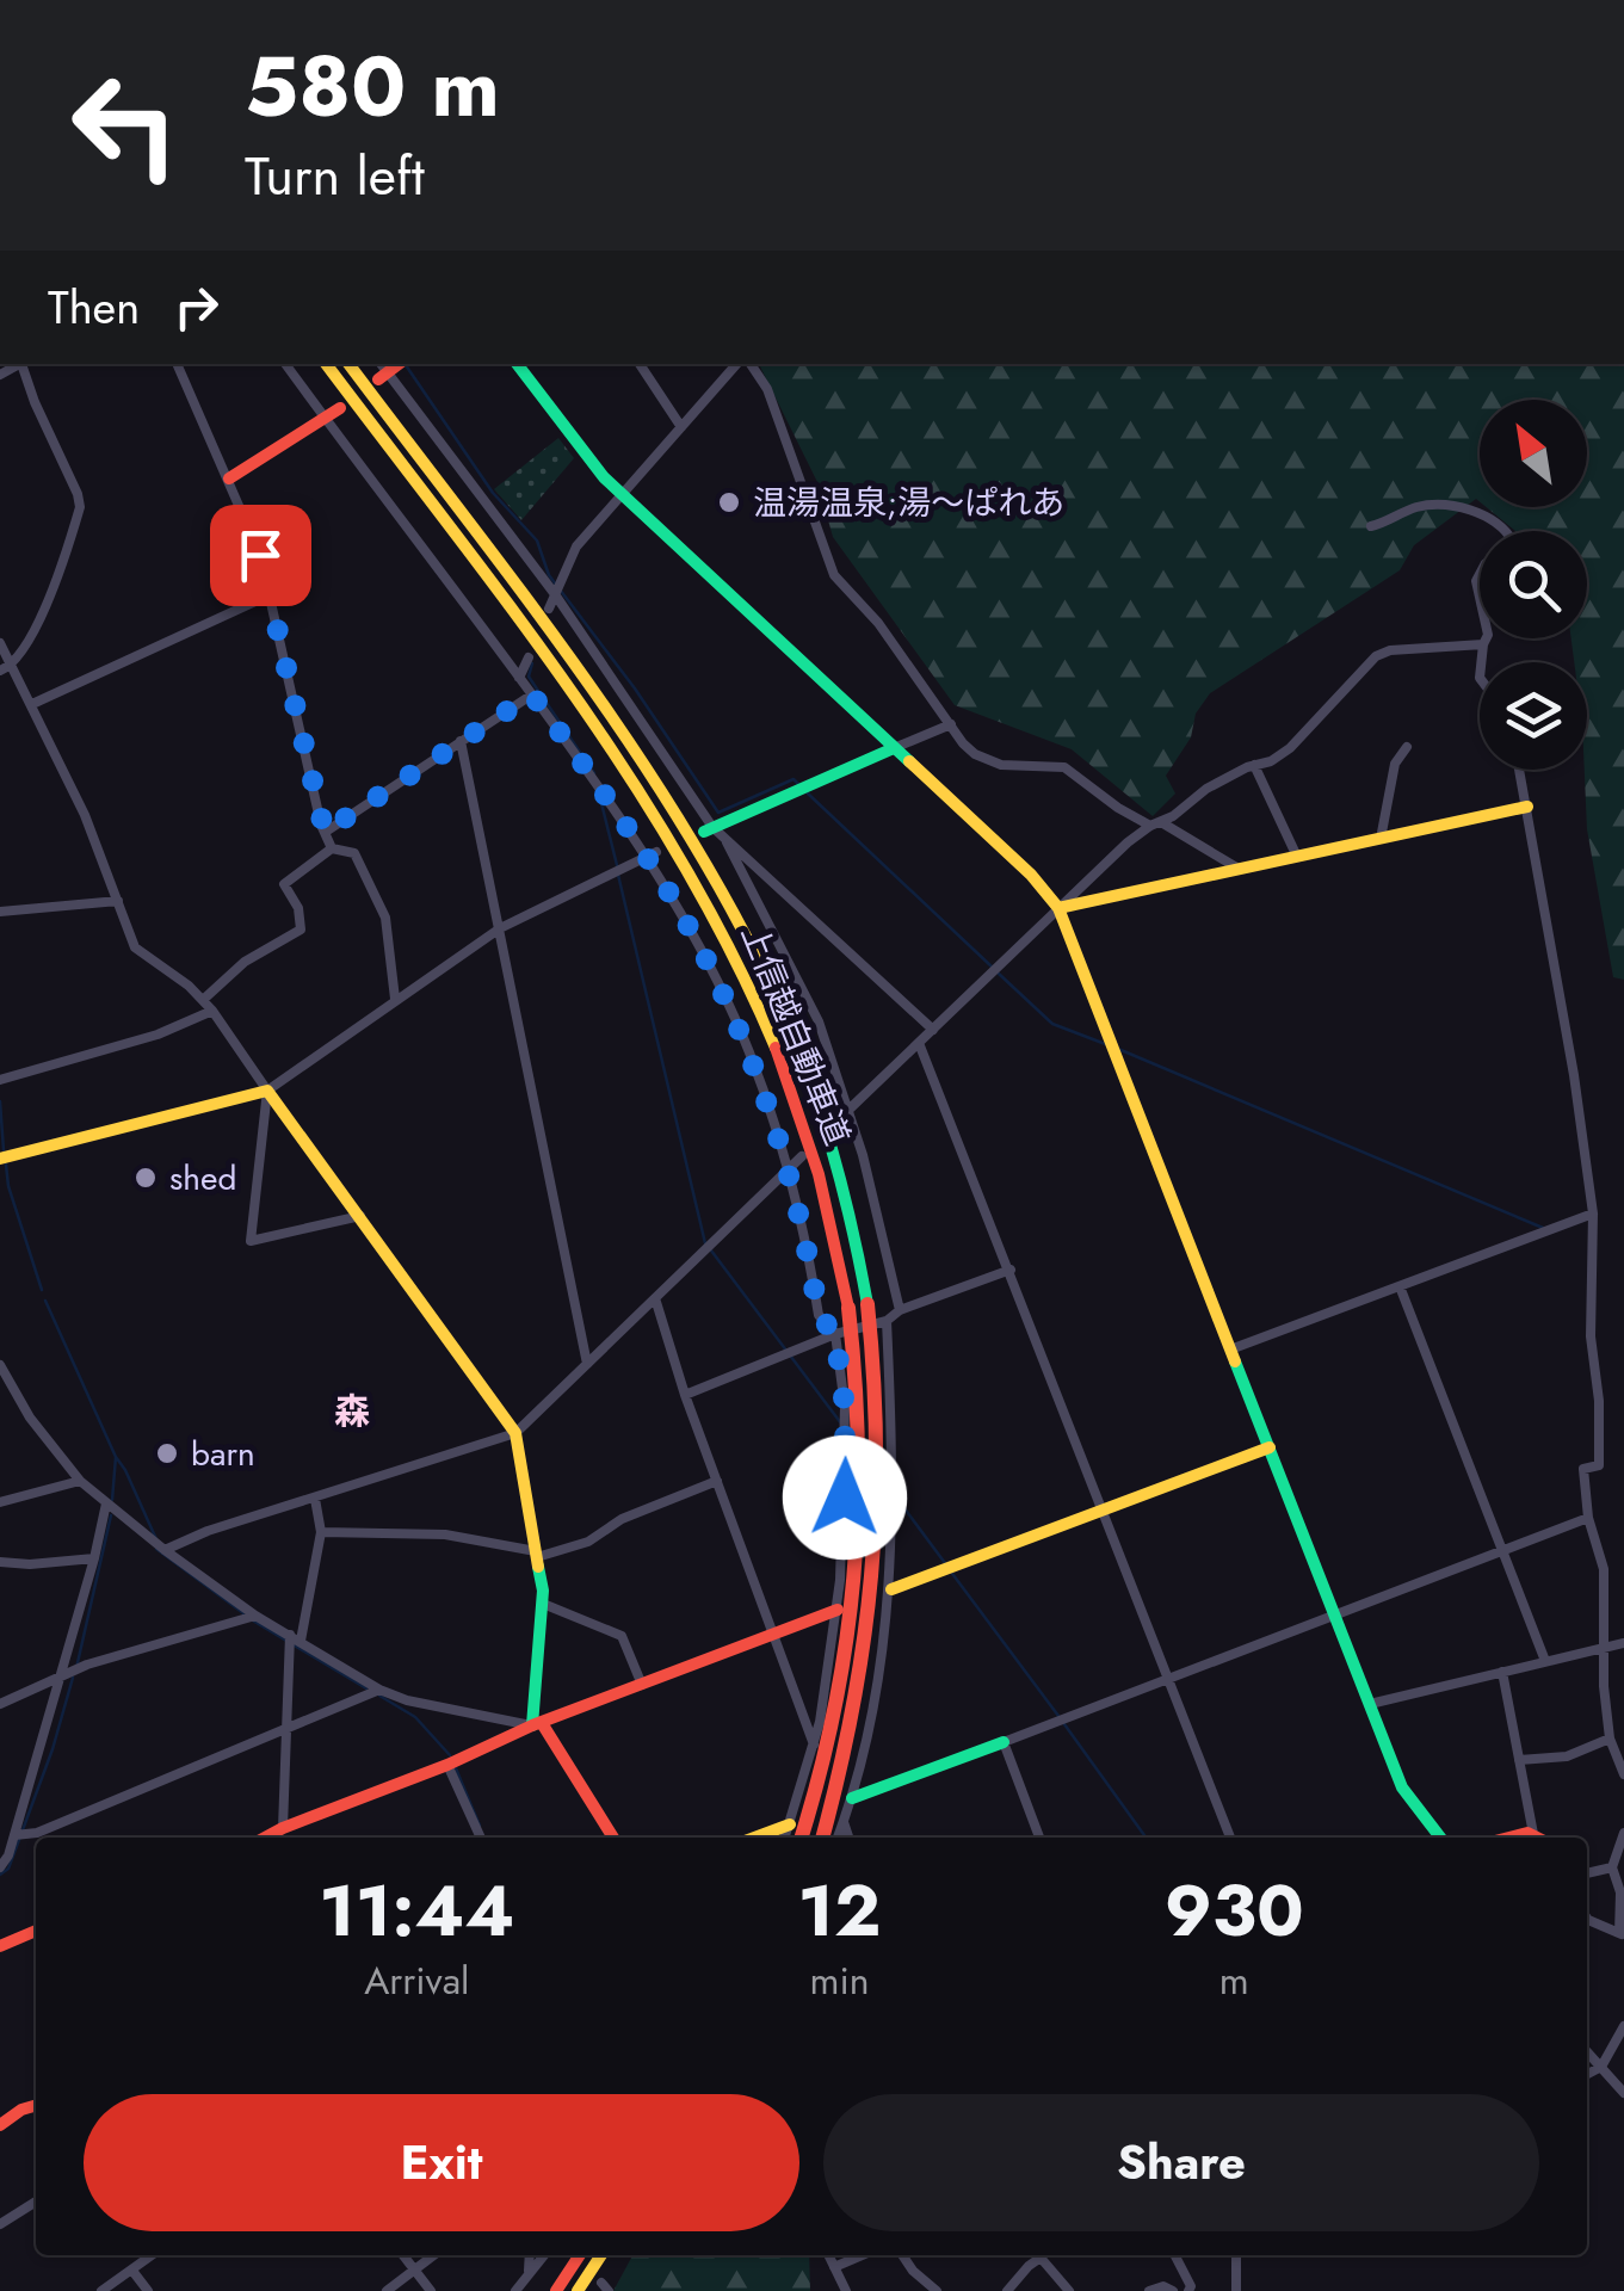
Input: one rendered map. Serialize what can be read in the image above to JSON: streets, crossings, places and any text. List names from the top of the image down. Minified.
{"streets":{"main road":["上信越自動車道"]},"districts":["森"],"places":["温湯温泉;湯〜ぱれあ","shed","barn"],"north":"top left","page":{"turn":["580 m","Turn left"],"then":"Then","eta":["11:44","Arrival","12","min","930","m"],"buttons":["Exit","Share"]}}
